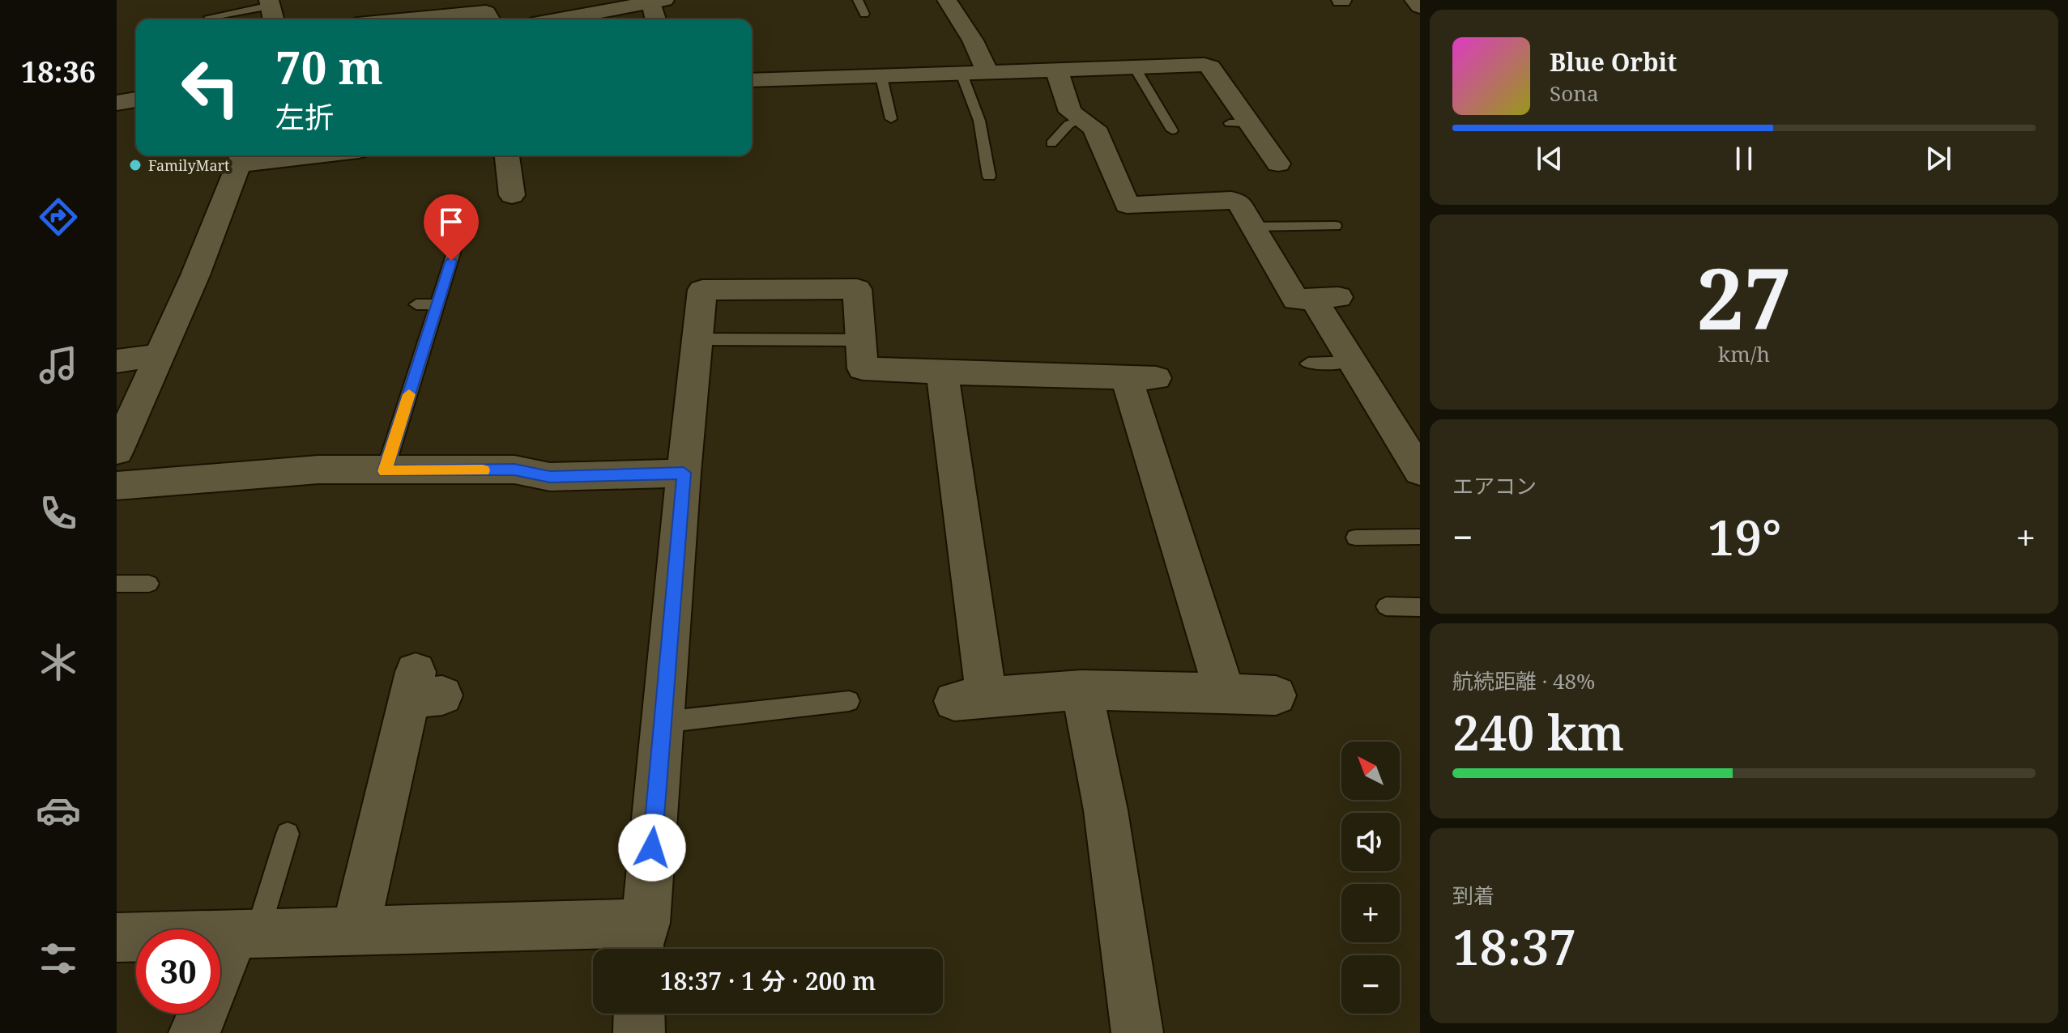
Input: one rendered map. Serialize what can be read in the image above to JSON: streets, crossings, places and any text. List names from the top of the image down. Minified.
{"places":["FamilyMart"],"north":"top left","page":{"tabs":"18:36","turn":["70 m","左折"],"song":["Blue Orbit","Sona"],"tile":[["27","km/h"],"エアコン",["航続距離 · 48%","240 km"],["到着","18:37"]],"heat":["−","19°","+"],"map_buttons":["+","−"],"limit":"30","trip":"18:37 · 1 分 · 200 m"}}
